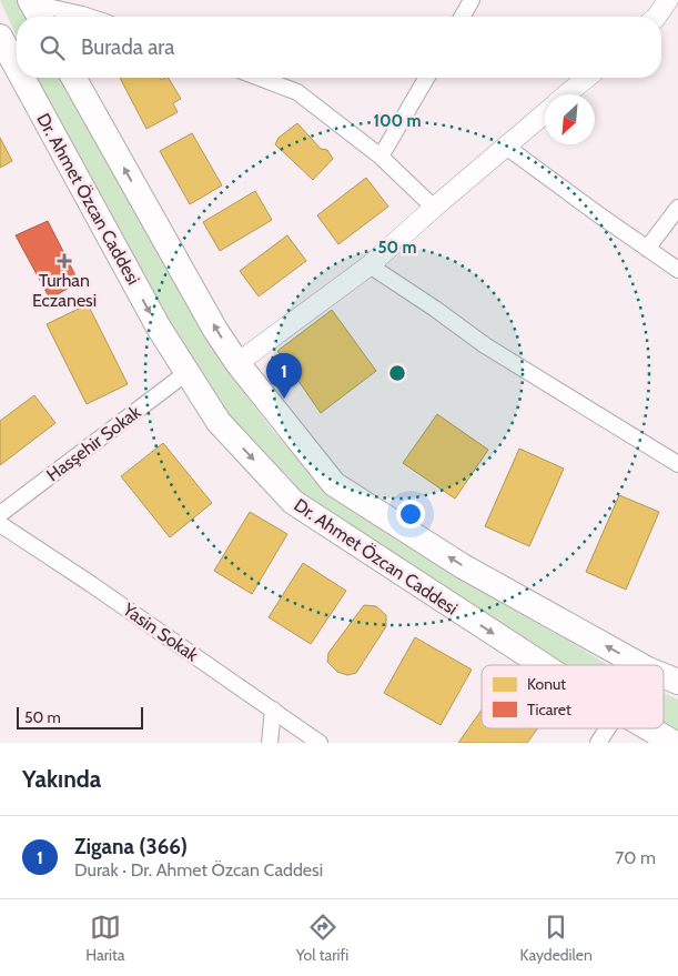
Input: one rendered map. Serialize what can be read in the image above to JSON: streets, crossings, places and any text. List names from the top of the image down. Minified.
{"streets":{"main road":["Dr. Ahmet Özcan Caddesi"],"street":["Hasşehir Sokak","Yasin Sokak"]},"crossings":[["Dr. Ahmet Özcan Caddesi","Hasşehir Sokak"]],"places":{"health":["Turhan Eczanesi"]},"legend":["Konut","Ticaret"],"scale_bar":"50 m","north":"bottom left","page":{"search":"Burada ara","pins":"1","scale":"50 m","heading":"Yakında","list":[{"mark":"1","name":"Zigana (366)","note":"Durak · Dr. Ahmet Özcan Caddesi","value":"70 m"}],"nav":["Harita","Yol tarifi","Kaydedilen"]},"rings":["100 m","50 m"]}
